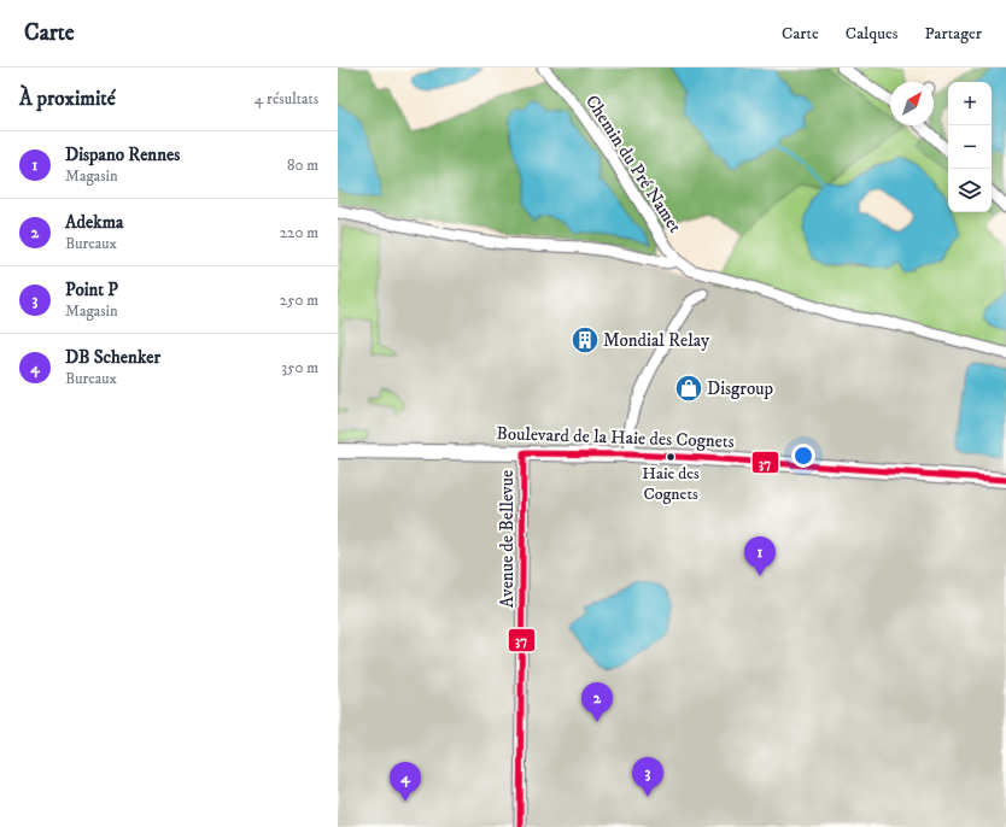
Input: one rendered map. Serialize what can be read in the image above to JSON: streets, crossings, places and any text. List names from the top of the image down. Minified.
{"streets":{"main road":["Boulevard de la Haie des Cognets"],"street":["Chemin du Pré Namet","Avenue de Bellevue"]},"crossings":[["Boulevard de la Haie des Cognets","Avenue de Bellevue"]],"places":{"building":["Mondial Relay"],"shop":["Disgroup"],"other":["Haie des Cognets"]},"lines":["transit line 37"],"north":"top right","page":{"header":"Carte","nav":["Carte","Calques","Partager"],"heading":["À proximité","4 résultats"],"map_buttons":["+","−"],"list":[{"mark":"1","name":"Dispano Rennes","note":"Magasin","value":"80 m"},{"mark":"2","name":"Adekma","note":"Bureaux","value":"220 m"},{"mark":"3","name":"Point P","note":"Magasin","value":"250 m"},{"mark":"4","name":"DB Schenker","note":"Bureaux","value":"350 m"}],"pins":["1","2","3","4"]}}
